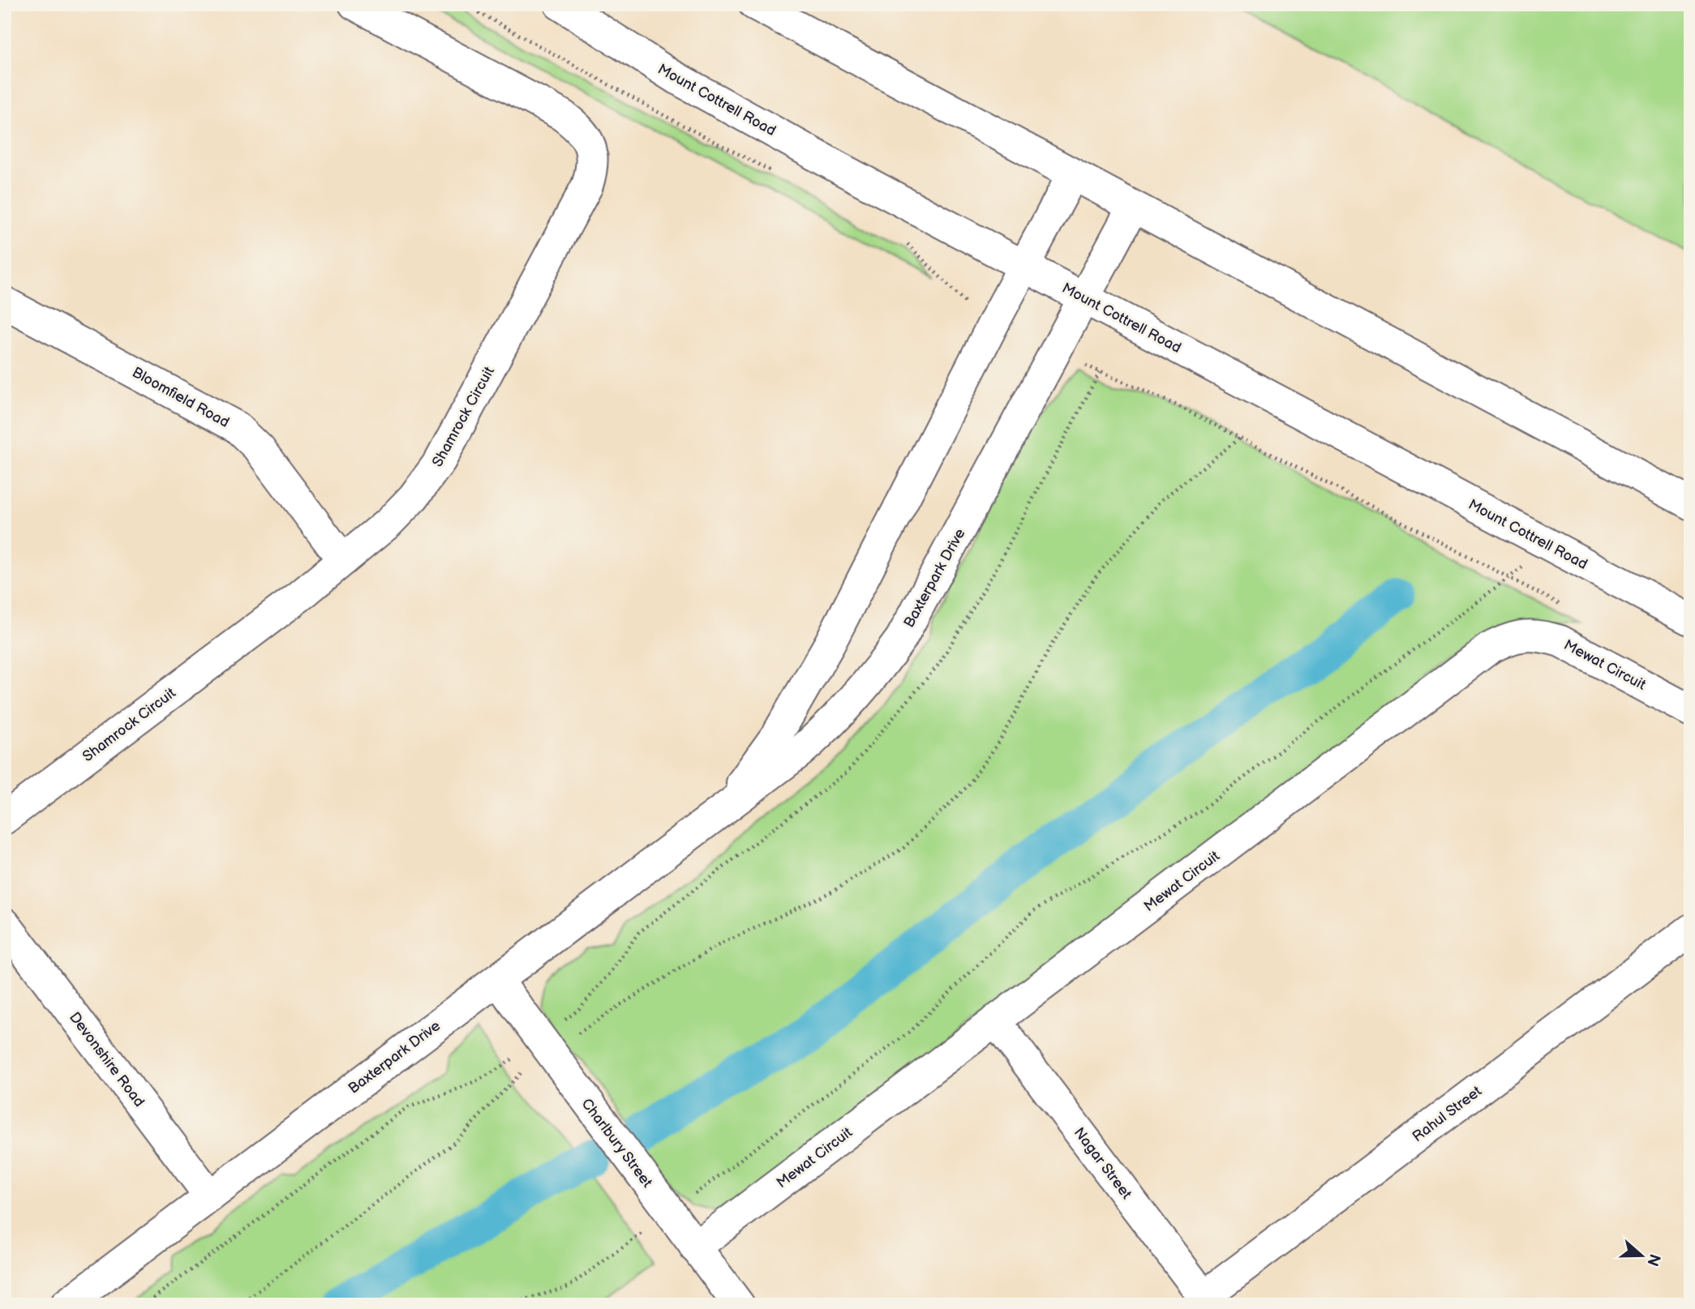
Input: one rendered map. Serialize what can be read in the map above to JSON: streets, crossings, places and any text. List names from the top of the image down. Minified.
{"streets":{"street":["Mount Cottrell Road","Bloomfield Road","Shamrock Circuit","Baxterpark Drive","Mewat Circuit","Devonshire Road","Rahul Street","Charlbury Street","Nagar Street"]},"crossings":[["Mount Cottrell Road","Baxterpark Drive"],["Bloomfield Road","Shamrock Circuit"],["Baxterpark Drive","Devonshire Road"],["Baxterpark Drive","Charlbury Street"],["Mewat Circuit","Charlbury Street"],["Mewat Circuit","Nagar Street"],["Rahul Street","Nagar Street"]],"north":"right"}
